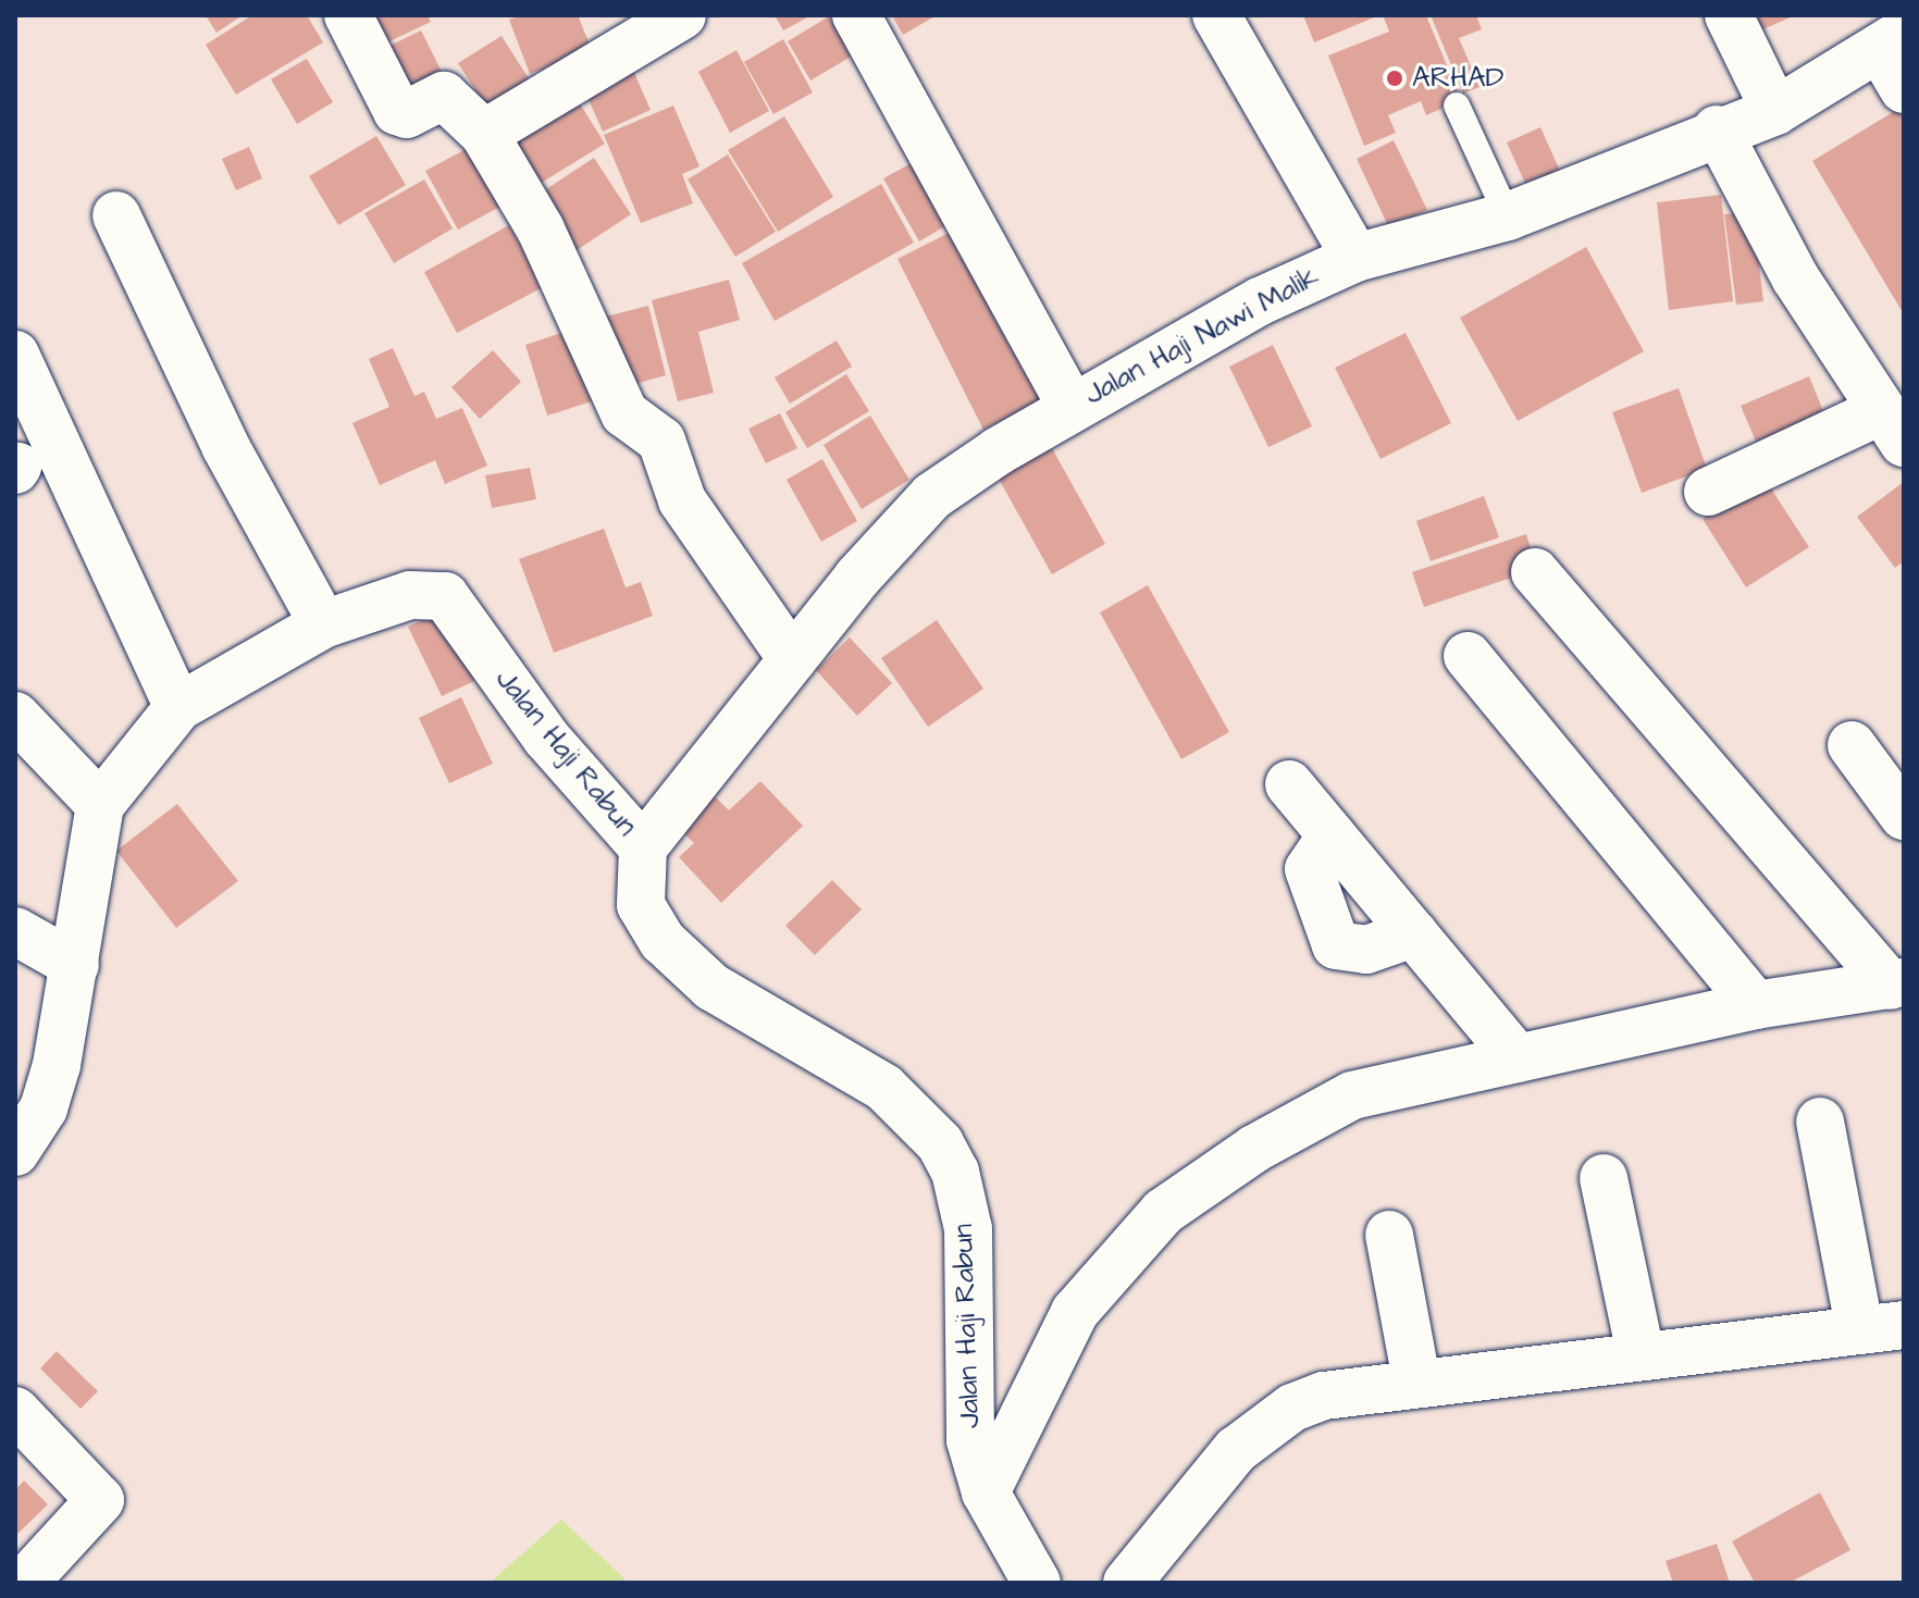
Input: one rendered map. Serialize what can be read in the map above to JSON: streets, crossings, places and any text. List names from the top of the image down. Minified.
{"streets":{"street":["Jalan Haji Nawi Malik","Jalan Haji Rabun"]},"crossings":[["Jalan Haji Nawi Malik","Jalan Haji Rabun"]],"places":["ARHAD"]}
